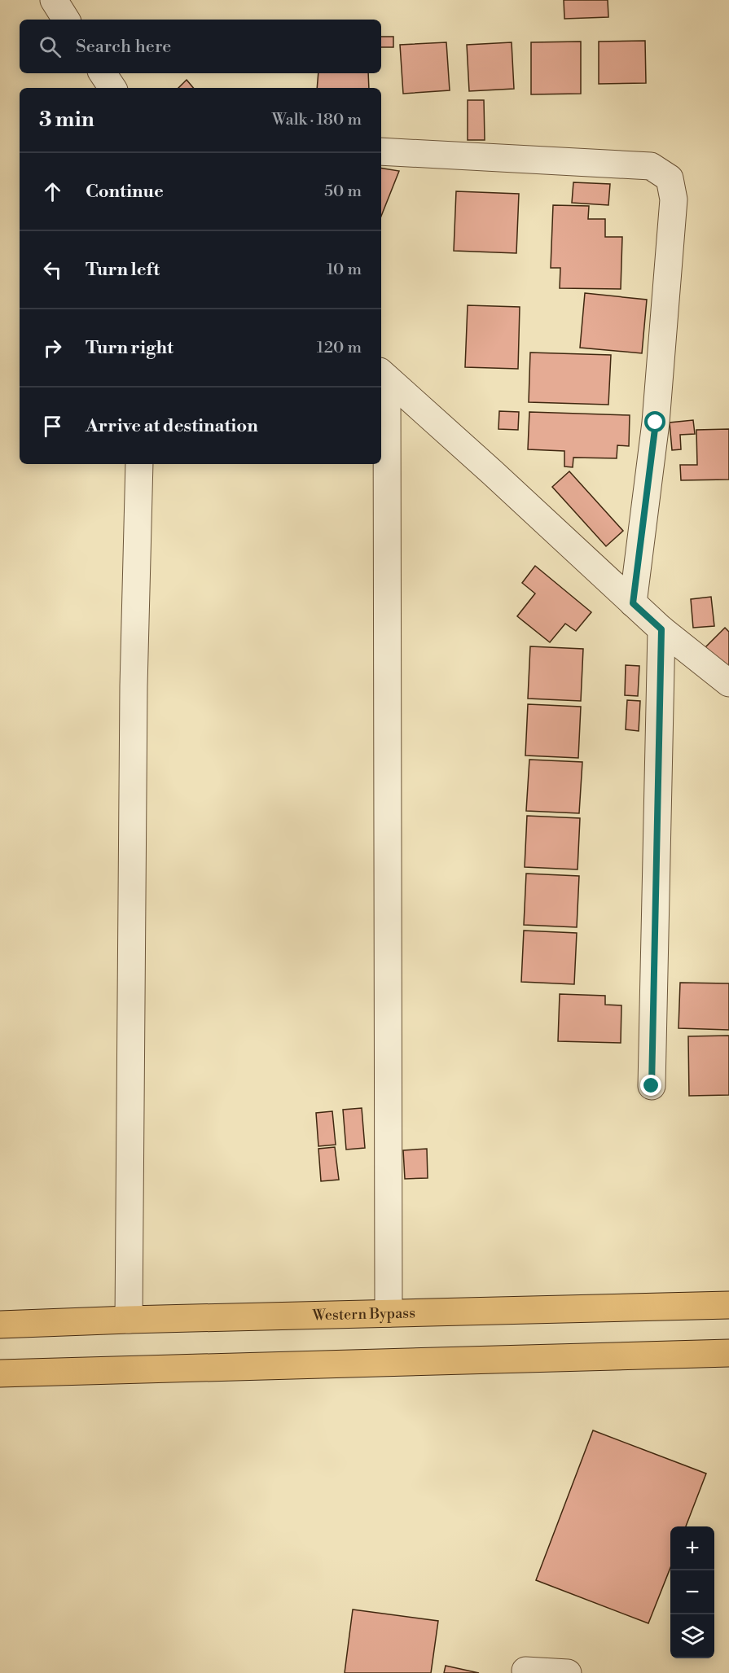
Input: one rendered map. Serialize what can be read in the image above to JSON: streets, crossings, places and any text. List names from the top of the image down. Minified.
{"streets":{"main road":["Western Bypass"]},"page":{"search":"Search here","heading":["3 min","Walk · 180 m"],"list":[["Continue","50 m"],["Turn left","10 m"],["Turn right","120 m"],"Arrive at destination"],"map_buttons":["+","−"]}}
